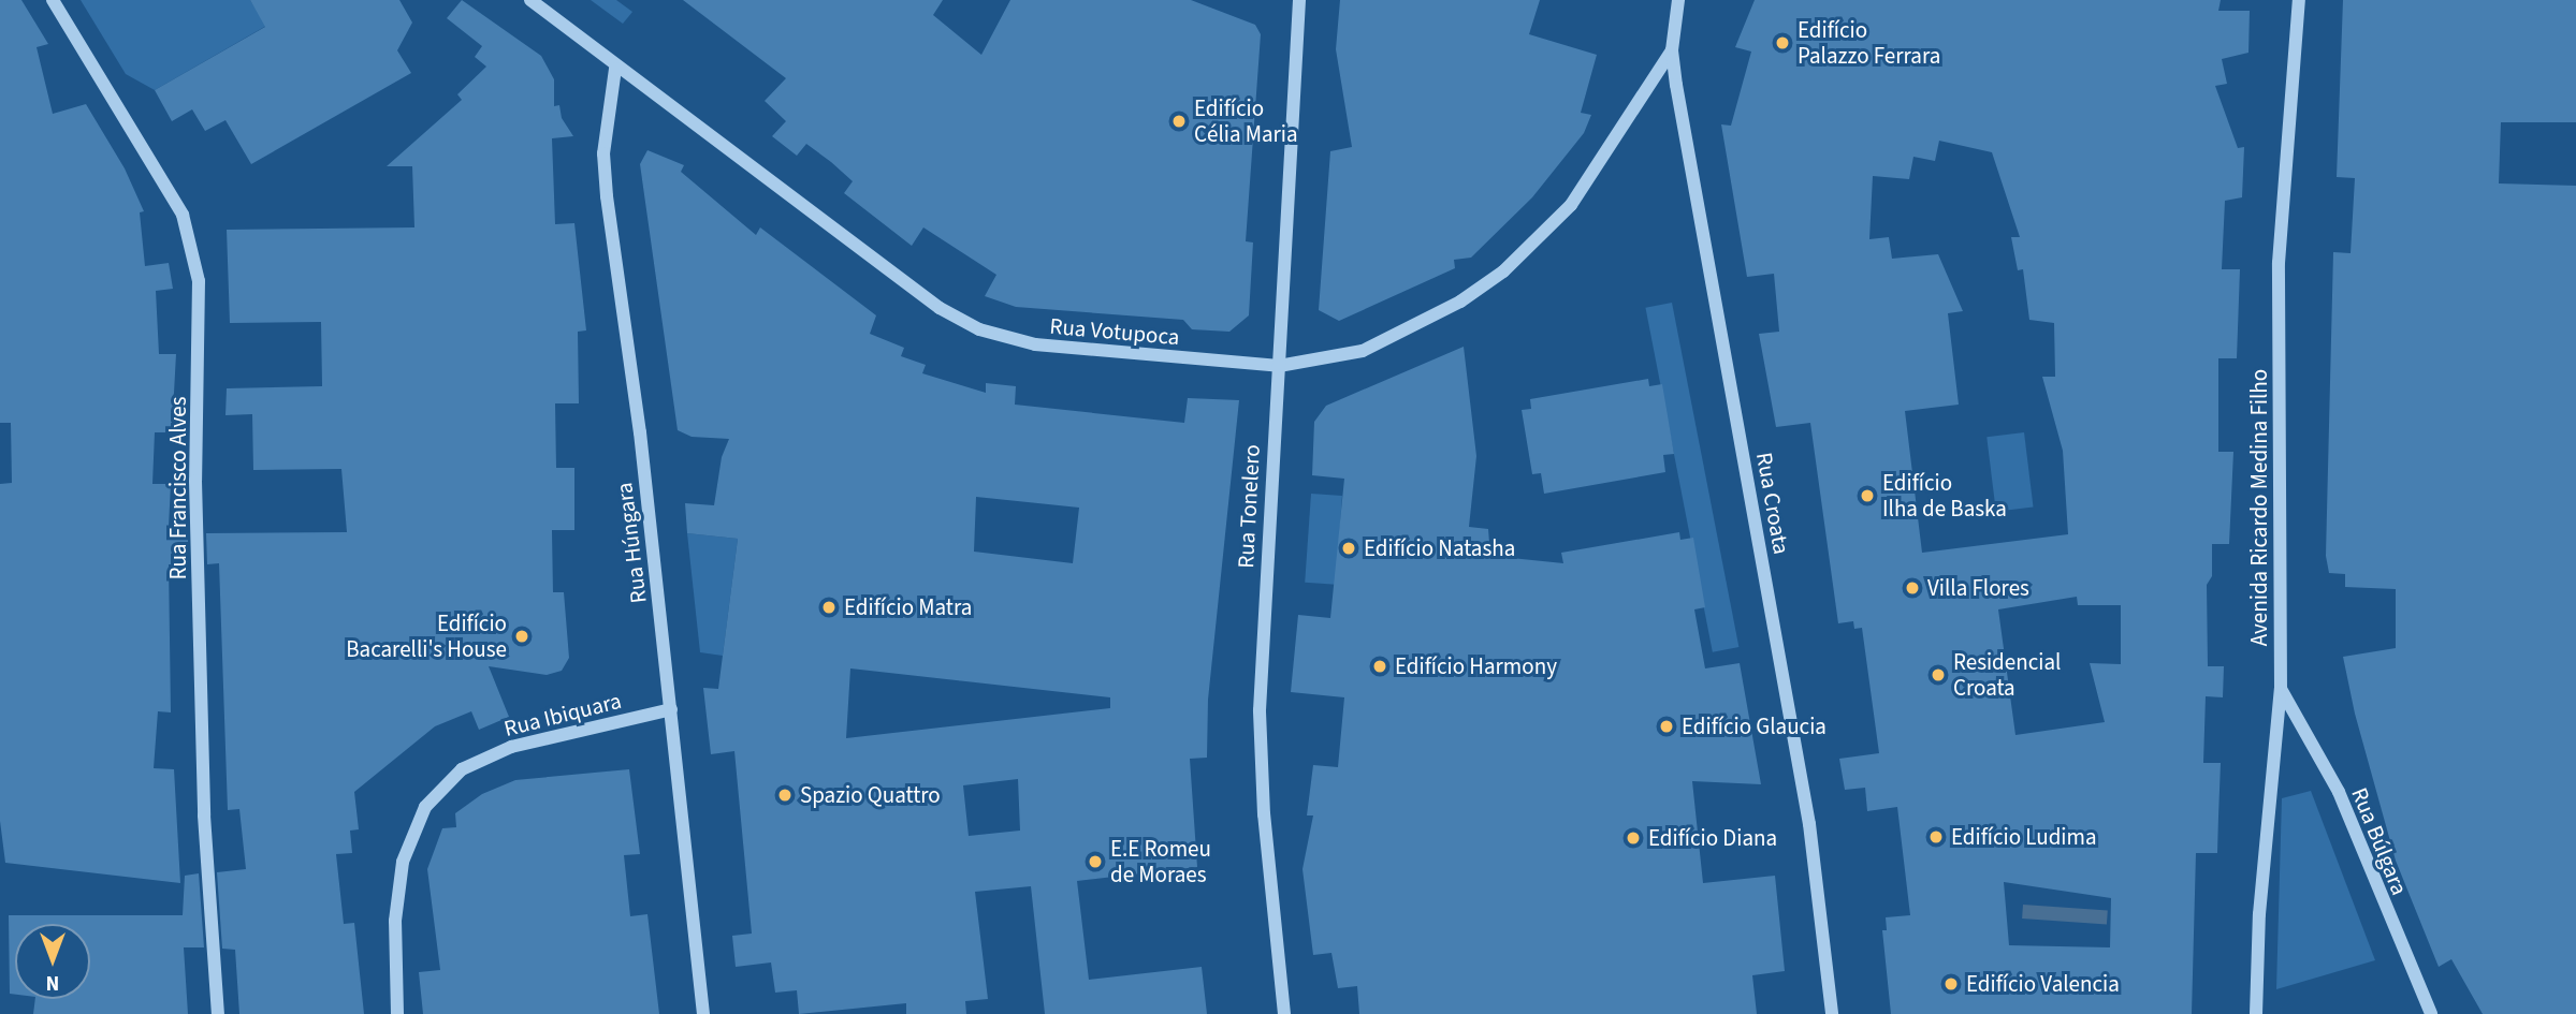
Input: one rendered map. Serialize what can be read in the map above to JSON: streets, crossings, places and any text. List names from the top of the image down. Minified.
{"streets":{"street":["Rua Votupoca","Rua Francisco Alves","Rua Croata","Rua Tonelero","Avenida Ricardo Medina Filho","Rua Húngara","Rua Ibiquara","Rua Búlgara"]},"crossings":[["Rua Votupoca","Rua Croata"],["Rua Votupoca","Rua Tonelero"],["Rua Votupoca","Rua Húngara"],["Avenida Ricardo Medina Filho","Rua Búlgara"],["Rua Húngara","Rua Ibiquara"]],"places":["Edifício Palazzo Ferrara","Edifício Célia Maria","Edifício Ilha de Baska","Edifício Natasha","Villa Flores","Edifício Matra","Edifício Bacarelli's House","Edifício Harmony","Residencial Croata","Edifício Glaucia","Spazio Quattro","Edifício Ludima","Edifício Diana","E.E Romeu de Moraes","Edifício Valencia"],"north":"bottom"}
